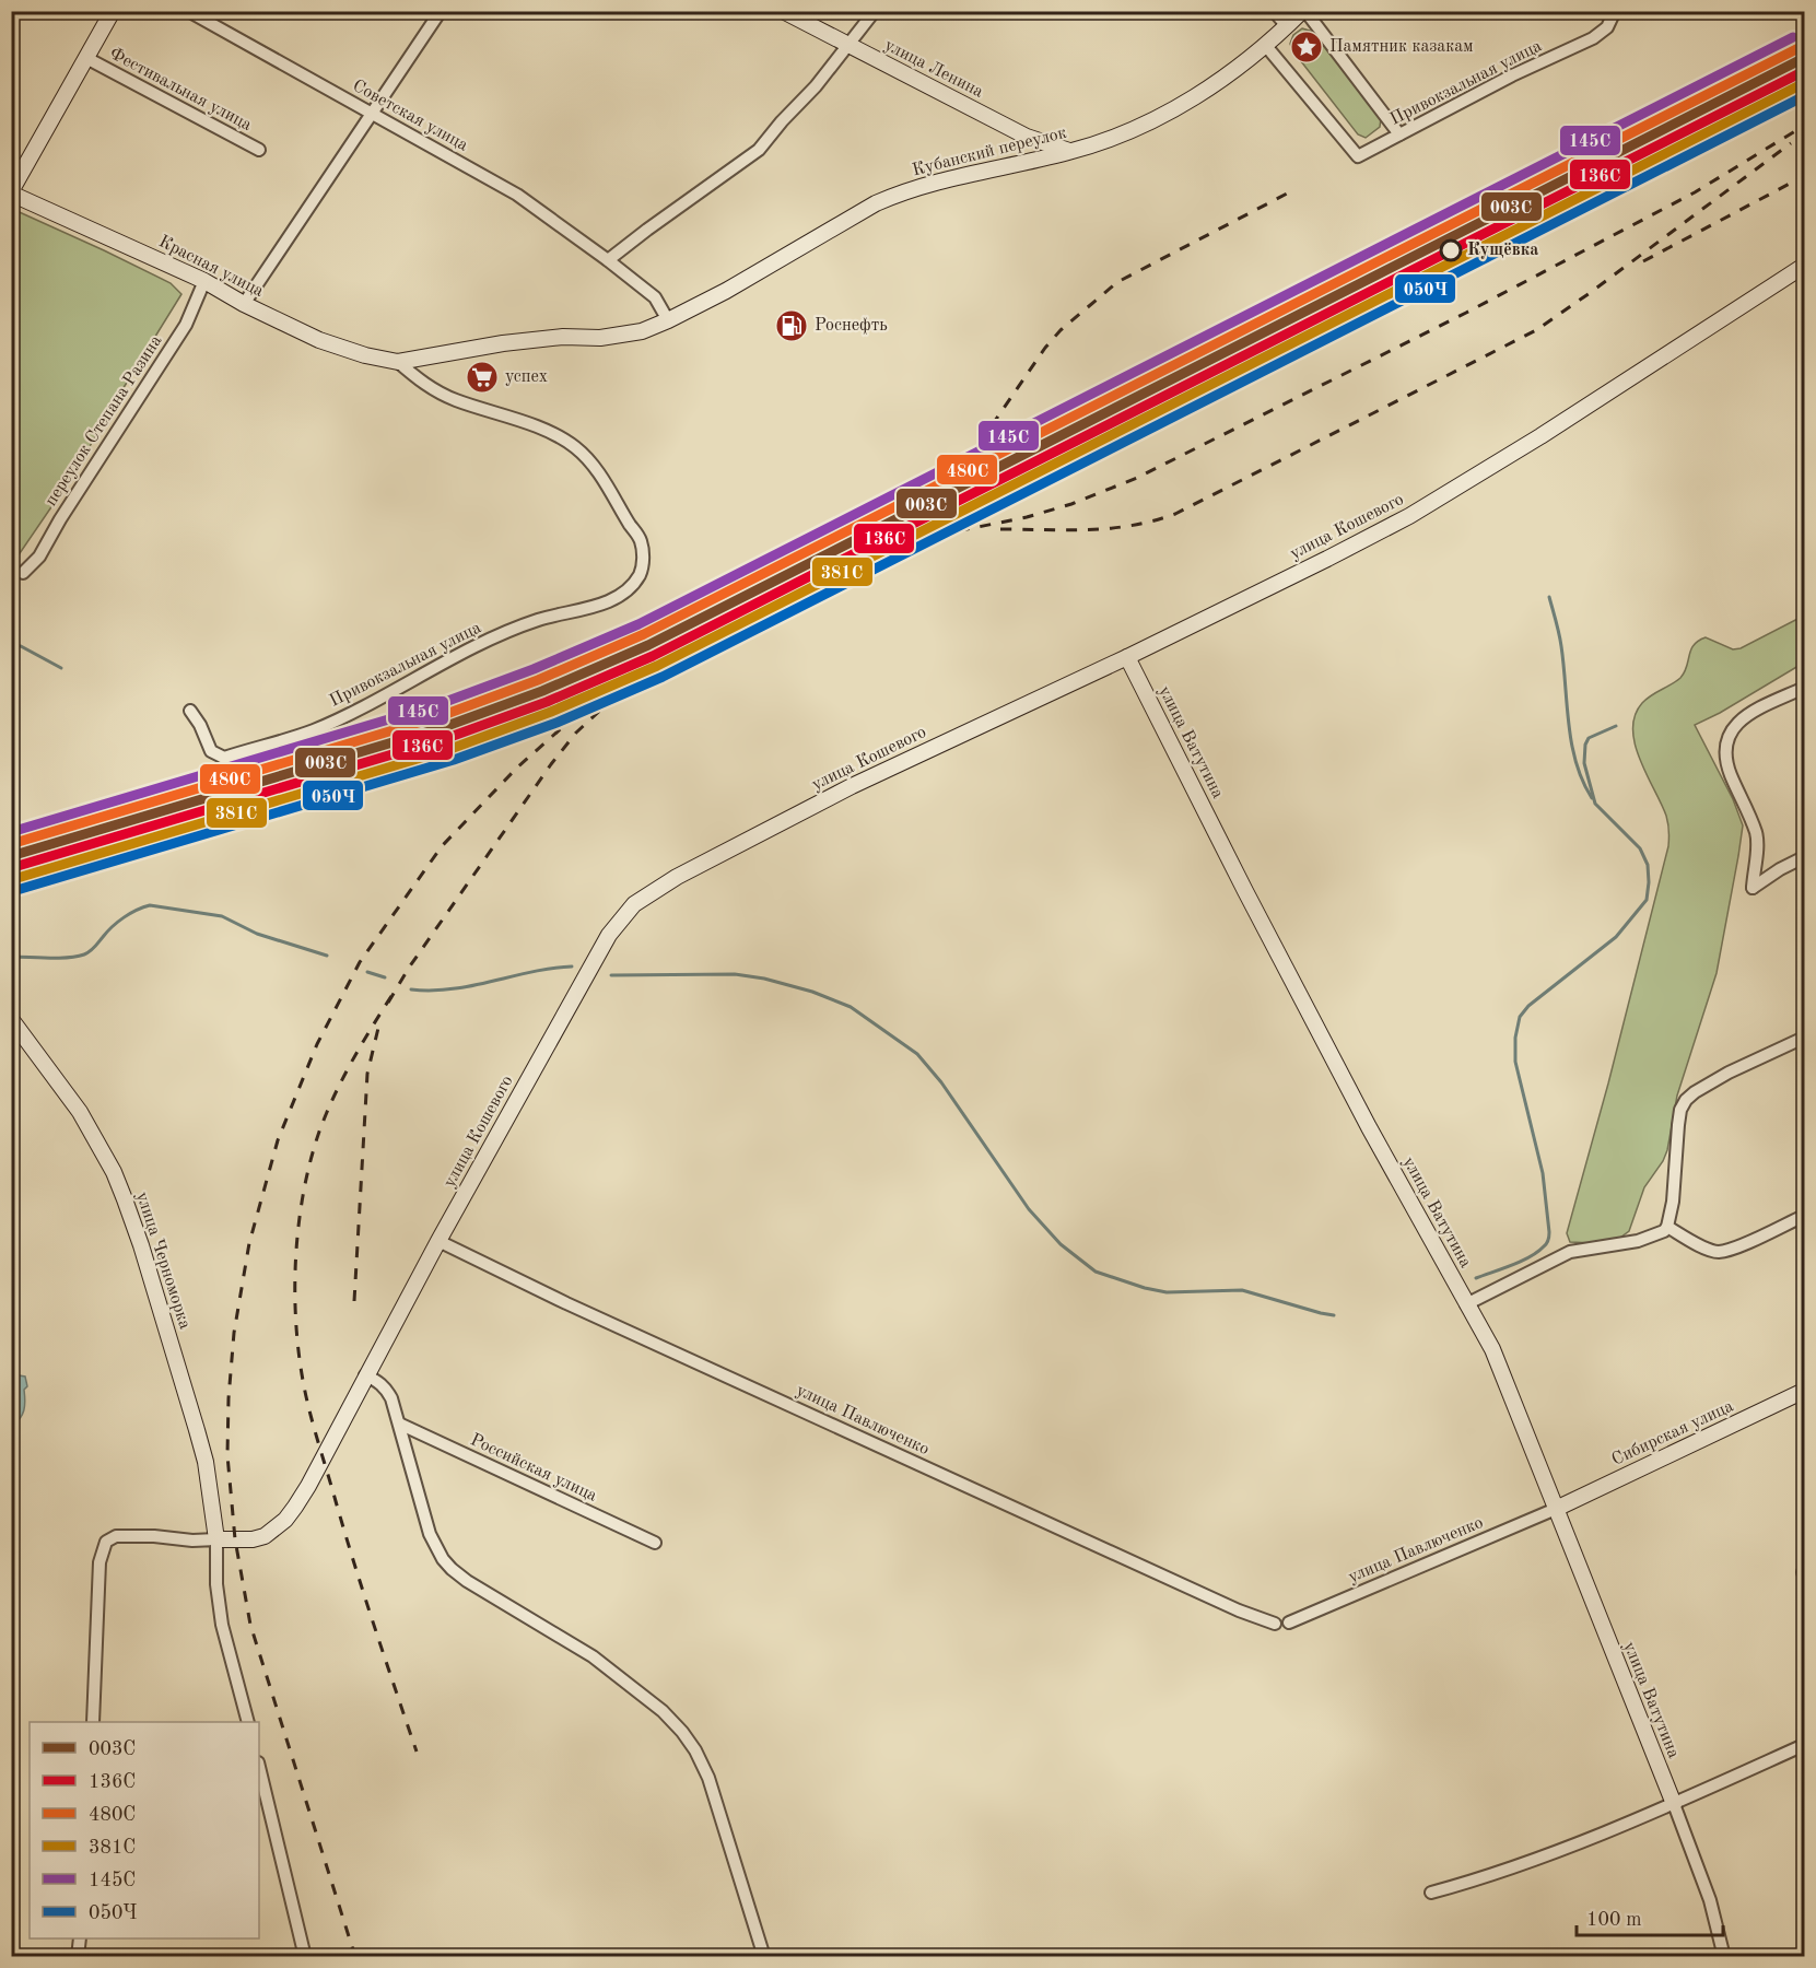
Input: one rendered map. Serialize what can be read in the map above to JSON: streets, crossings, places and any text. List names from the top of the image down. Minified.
{"streets":{"street":["улица Ленина","Привокзальная улица","Фестивальная улица","Советская улица","Кубанский переулок","Красная улица","переулок Степана Разина","улица Кошевого","улица Ватутина","улица Черноморка","улица Павлюченко","Сибирская улица","Российская улица"]},"crossings":[["улица Ленина","Кубанский переулок"],["Привокзальная улица","Кубанский переулок"],["Привокзальная улица","Красная улица"],["Советская улица","Кубанский переулок"],["Кубанский переулок","Красная улица"],["Красная улица","переулок Степана Разина"],["улица Кошевого","улица Ватутина"],["улица Кошевого","улица Черноморка"],["улица Кошевого","улица Павлюченко"],["улица Ватутина","улица Павлюченко"],["улица Ватутина","Сибирская улица"],["улица Павлюченко","Сибирская улица"]],"places":{"place":["Памятник казакам"],"other":["Кущёвка"],"fuel station":["Роснефть"],"supermarket":["успех"]},"lines":["transit line 145С","transit line 480С","transit line 003С","transit line 136С","transit line 381С","transit line 050Ч"],"legend":["003С","136С","480С","381С","145С","050Ч"],"scale_bar":"100 m"}
